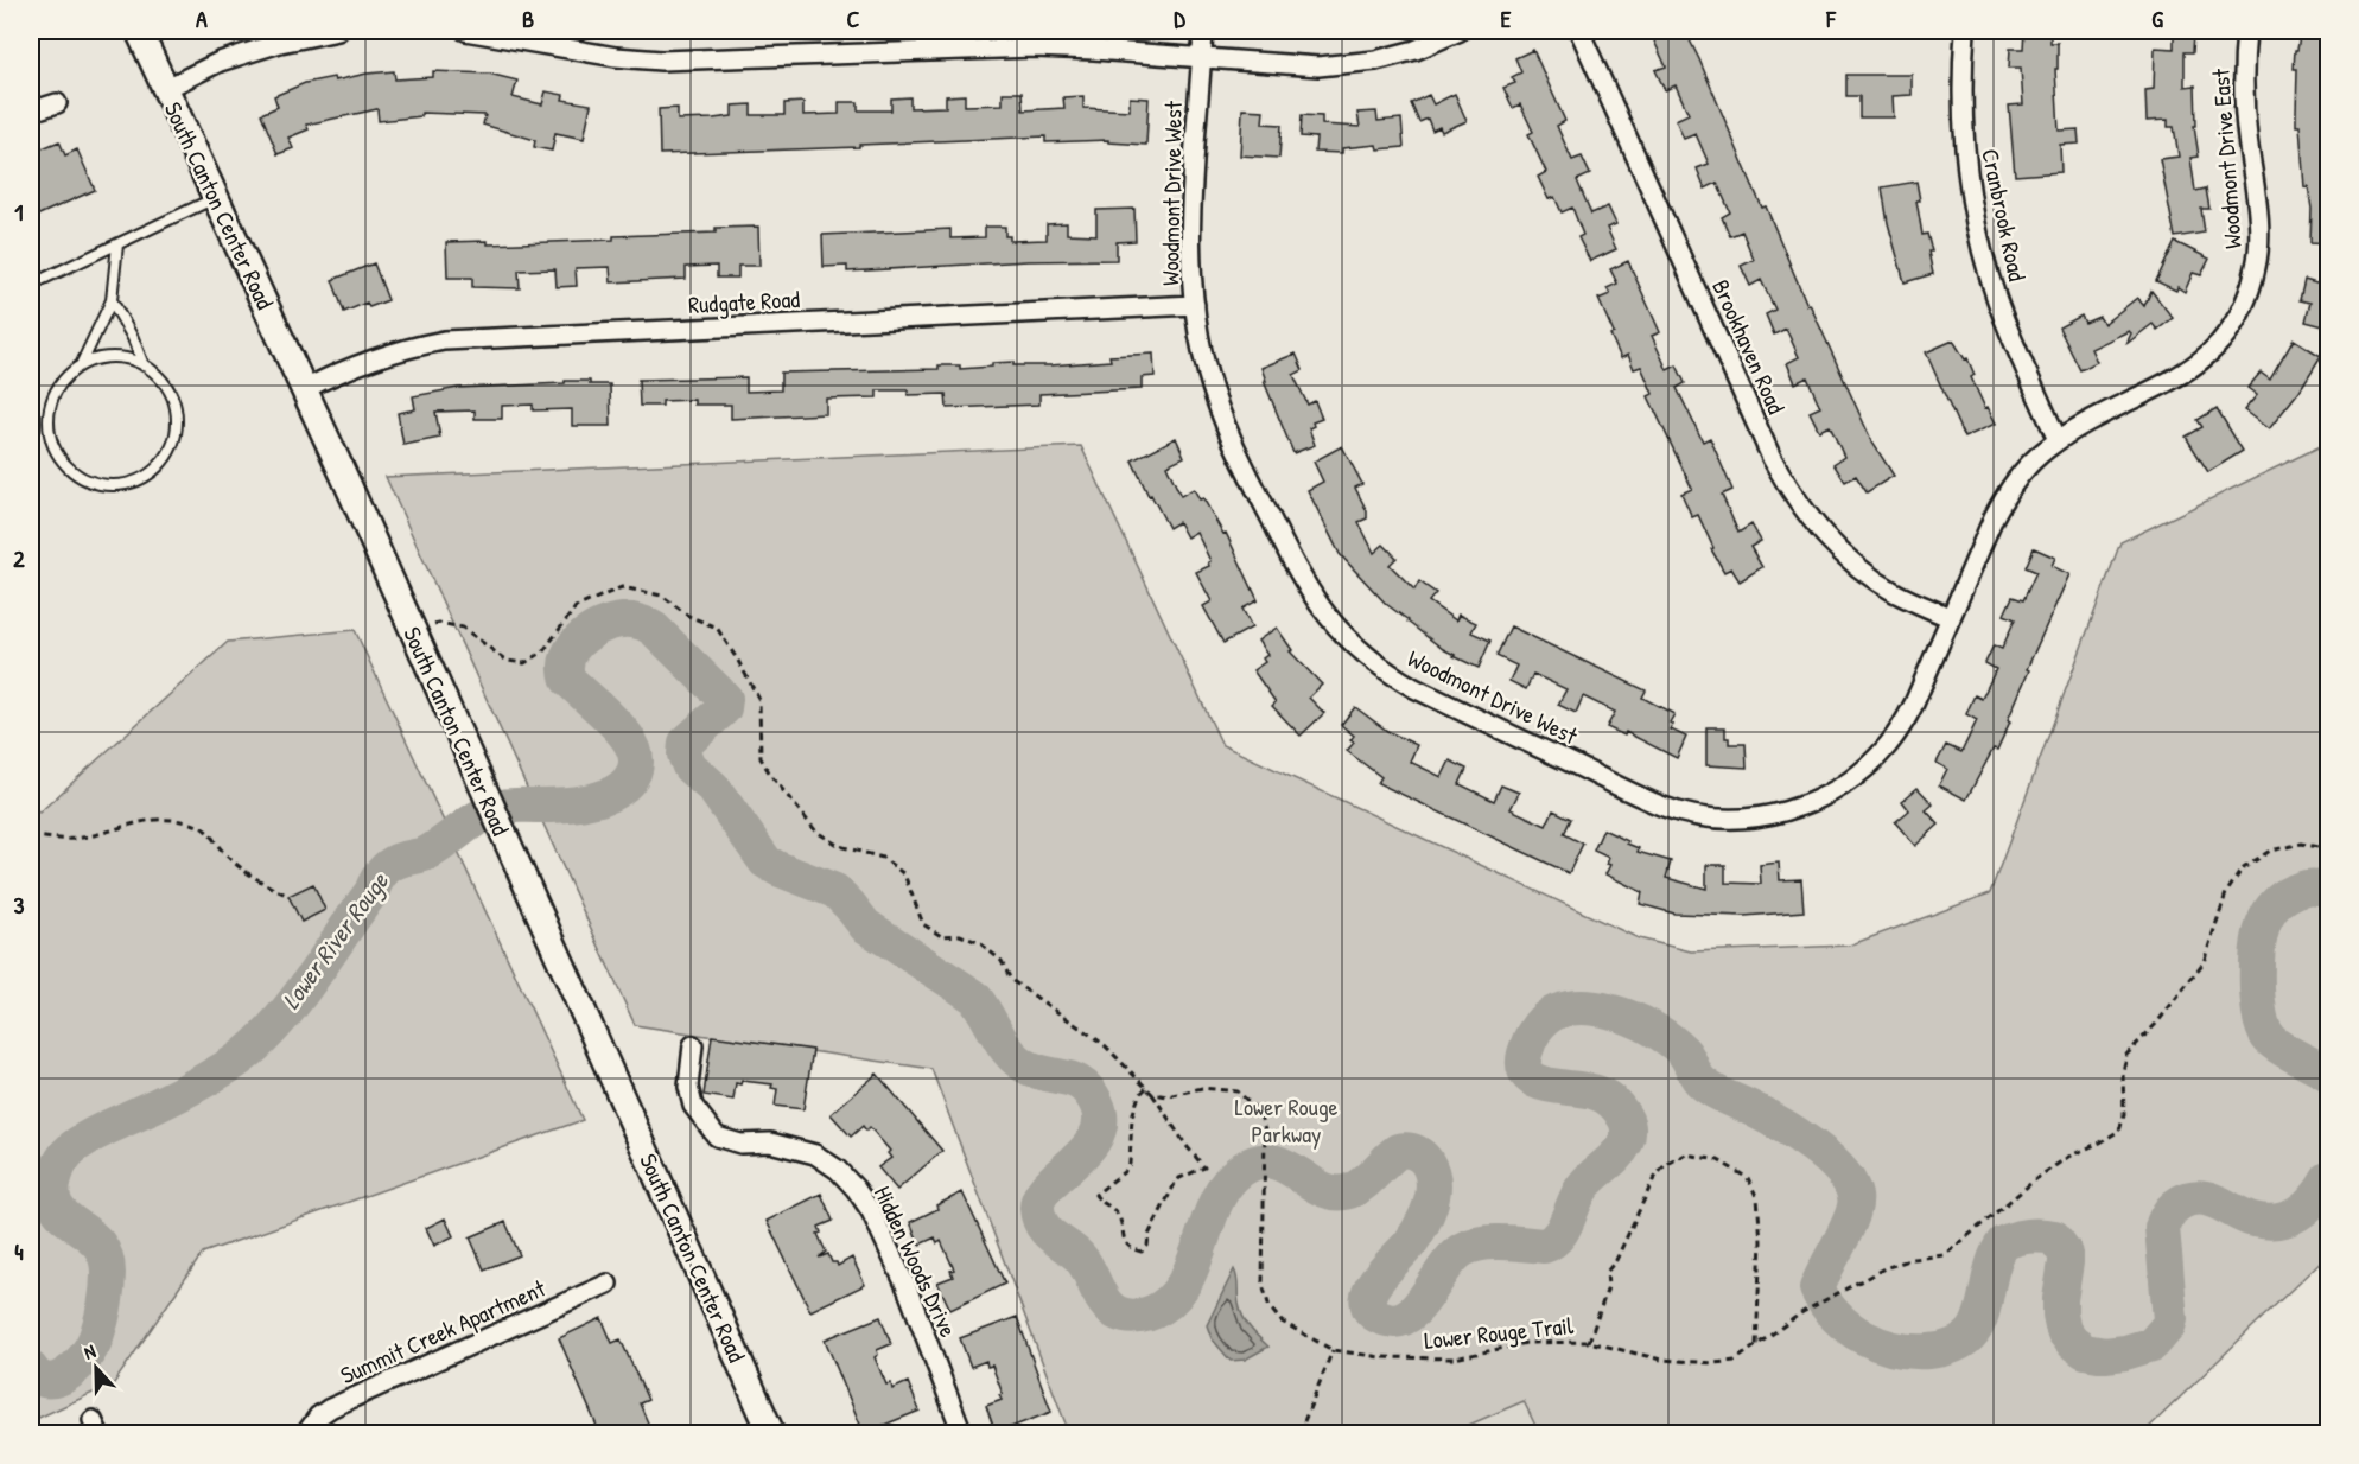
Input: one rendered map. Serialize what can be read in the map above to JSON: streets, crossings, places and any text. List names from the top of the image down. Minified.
{"streets":{"main road":["South Canton Center Road"],"street":["Woodmont Drive East","Woodmont Drive West","Cranbrook Road","Rudgate Road","Brookhaven Road","Hidden Woods Drive","Summit Creek Apartment"],"path":["Lower Rouge Trail"]},"crossings":[["Woodmont Drive East","Woodmont Drive West"],["Woodmont Drive East","Cranbrook Road"],["Woodmont Drive East","Brookhaven Road"],["Woodmont Drive West","Rudgate Road"],["Woodmont Drive West","Brookhaven Road"],["South Canton Center Road","Rudgate Road"]],"water":["Lower River Rouge"],"parks":["Lower Rouge Parkway"],"north":"top","grid":{"columns":["A","B","C","D","E","F","G"],"rows":["1","2","3","4"]}}
